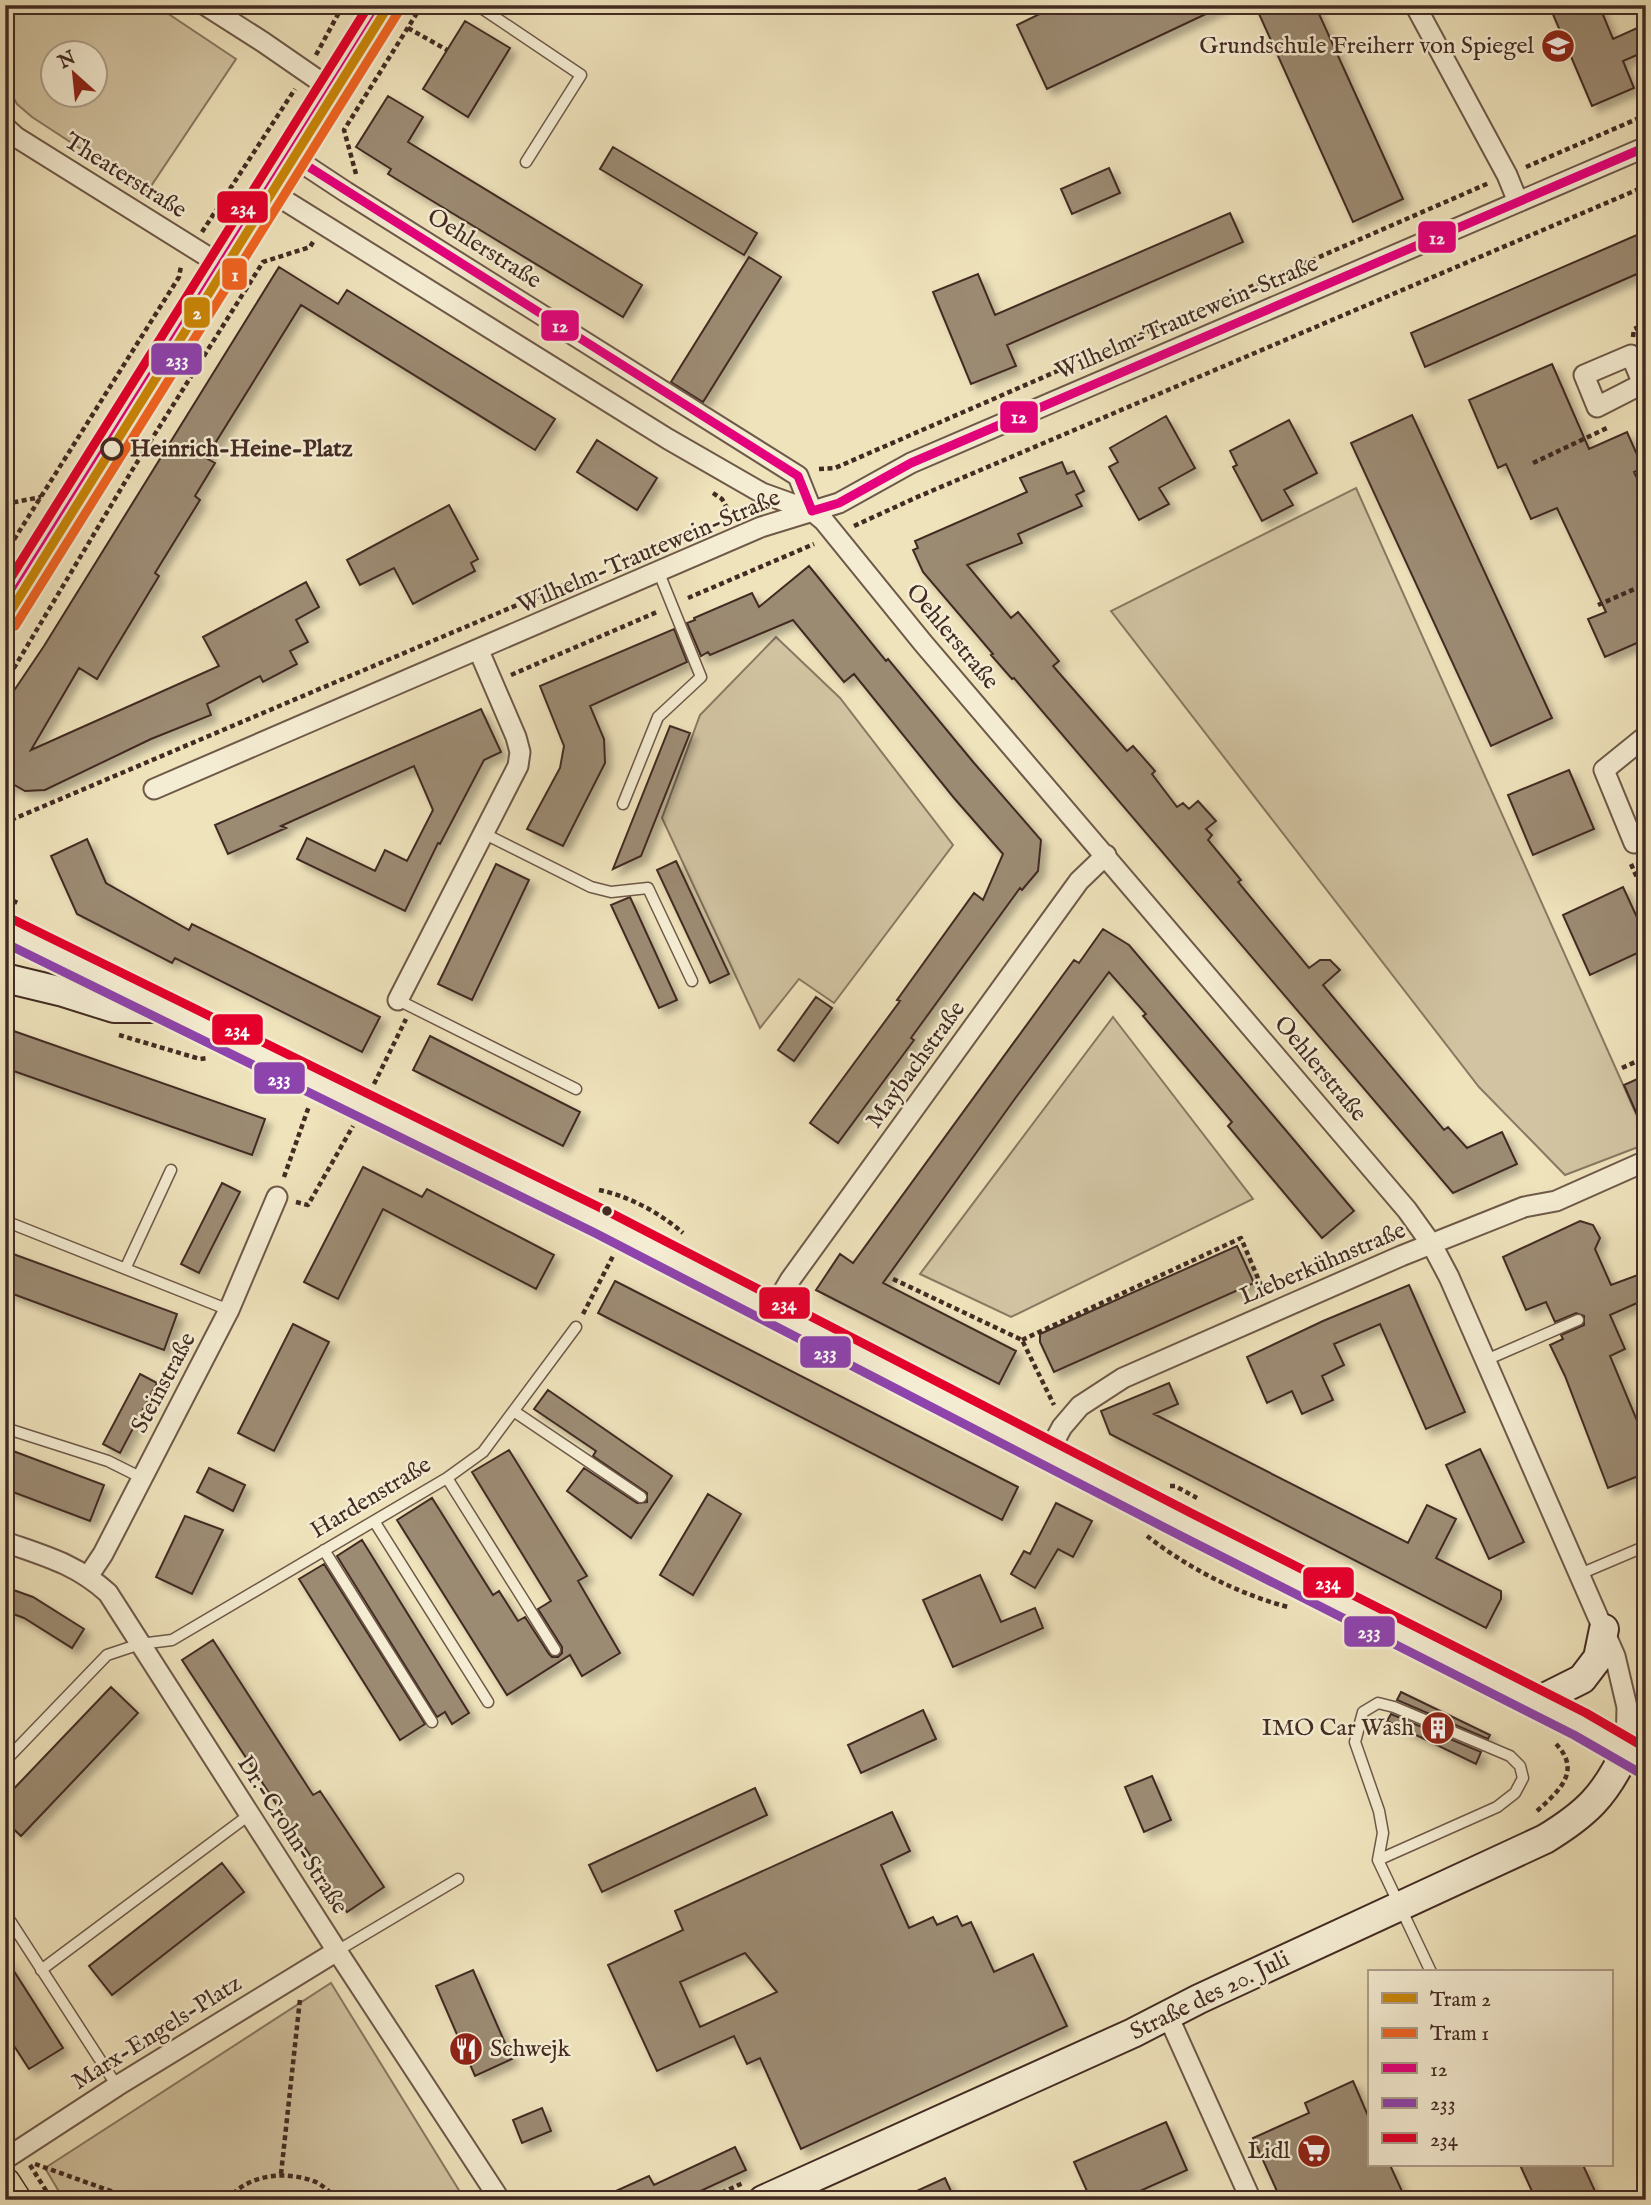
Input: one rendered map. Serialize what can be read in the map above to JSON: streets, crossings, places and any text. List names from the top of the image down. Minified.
{"streets":{"main road":["Straße des 20. Juli"],"street":["Theaterstraße","Oehlerstraße","Wilhelm-Trautewein-Straße","Maybachstraße","Lieberkühnstraße","Steinstraße","Dr.-Crohn-Straße","Marx-Engels-Platz"],"lane":["Hardenstraße"]},"crossings":[["Oehlerstraße","Wilhelm-Trautewein-Straße"],["Oehlerstraße","Maybachstraße"],["Oehlerstraße","Lieberkühnstraße"],["Oehlerstraße","Straße des 20. Juli"],["Steinstraße","Dr.-Crohn-Straße"],["Hardenstraße","Dr.-Crohn-Straße"],["Dr.-Crohn-Straße","Marx-Engels-Platz"]],"places":{"school or university":["Grundschule Freiherr von Spiegel"],"other":["Heinrich-Heine-Platz"],"building":["IMO Car Wash"],"restaurant":["Schwejk"],"supermarket":["Lidl"]},"lines":["tram line 2","transit line 12","transit line 234","tram line 1","transit line 233"],"legend":["Tram 2","Tram 1","12","233","234"],"north":"top left"}
